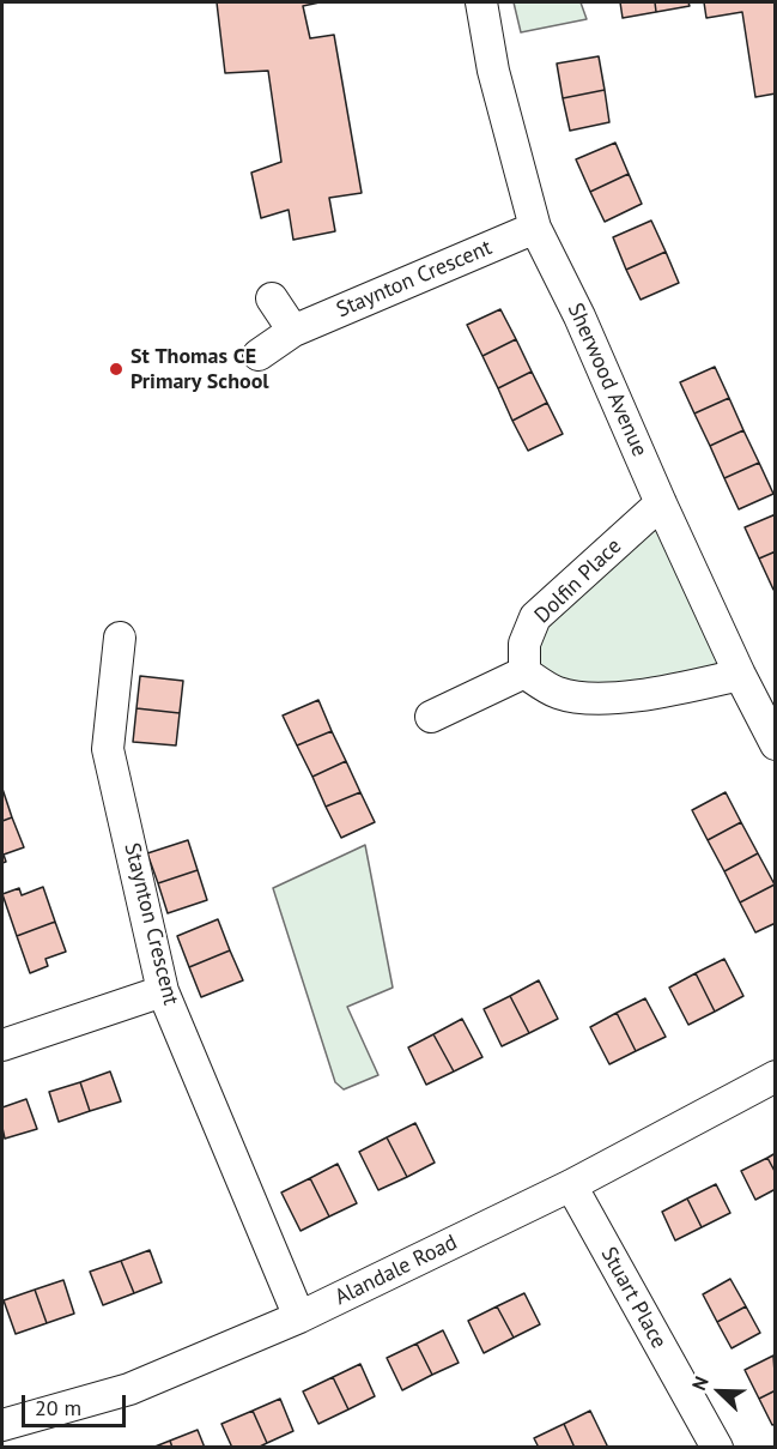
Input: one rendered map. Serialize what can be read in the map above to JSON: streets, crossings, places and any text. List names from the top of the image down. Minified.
{"streets":{"street":["Staynton Crescent","Sherwood Avenue","Dolfin Place","Alandale Road","Stuart Place"]},"crossings":[["Staynton Crescent","Sherwood Avenue"],["Staynton Crescent","Alandale Road"],["Sherwood Avenue","Dolfin Place"],["Alandale Road","Stuart Place"]],"places":["St Thomas CE Primary School"],"scale_bar":"20 m","north":"top left"}
